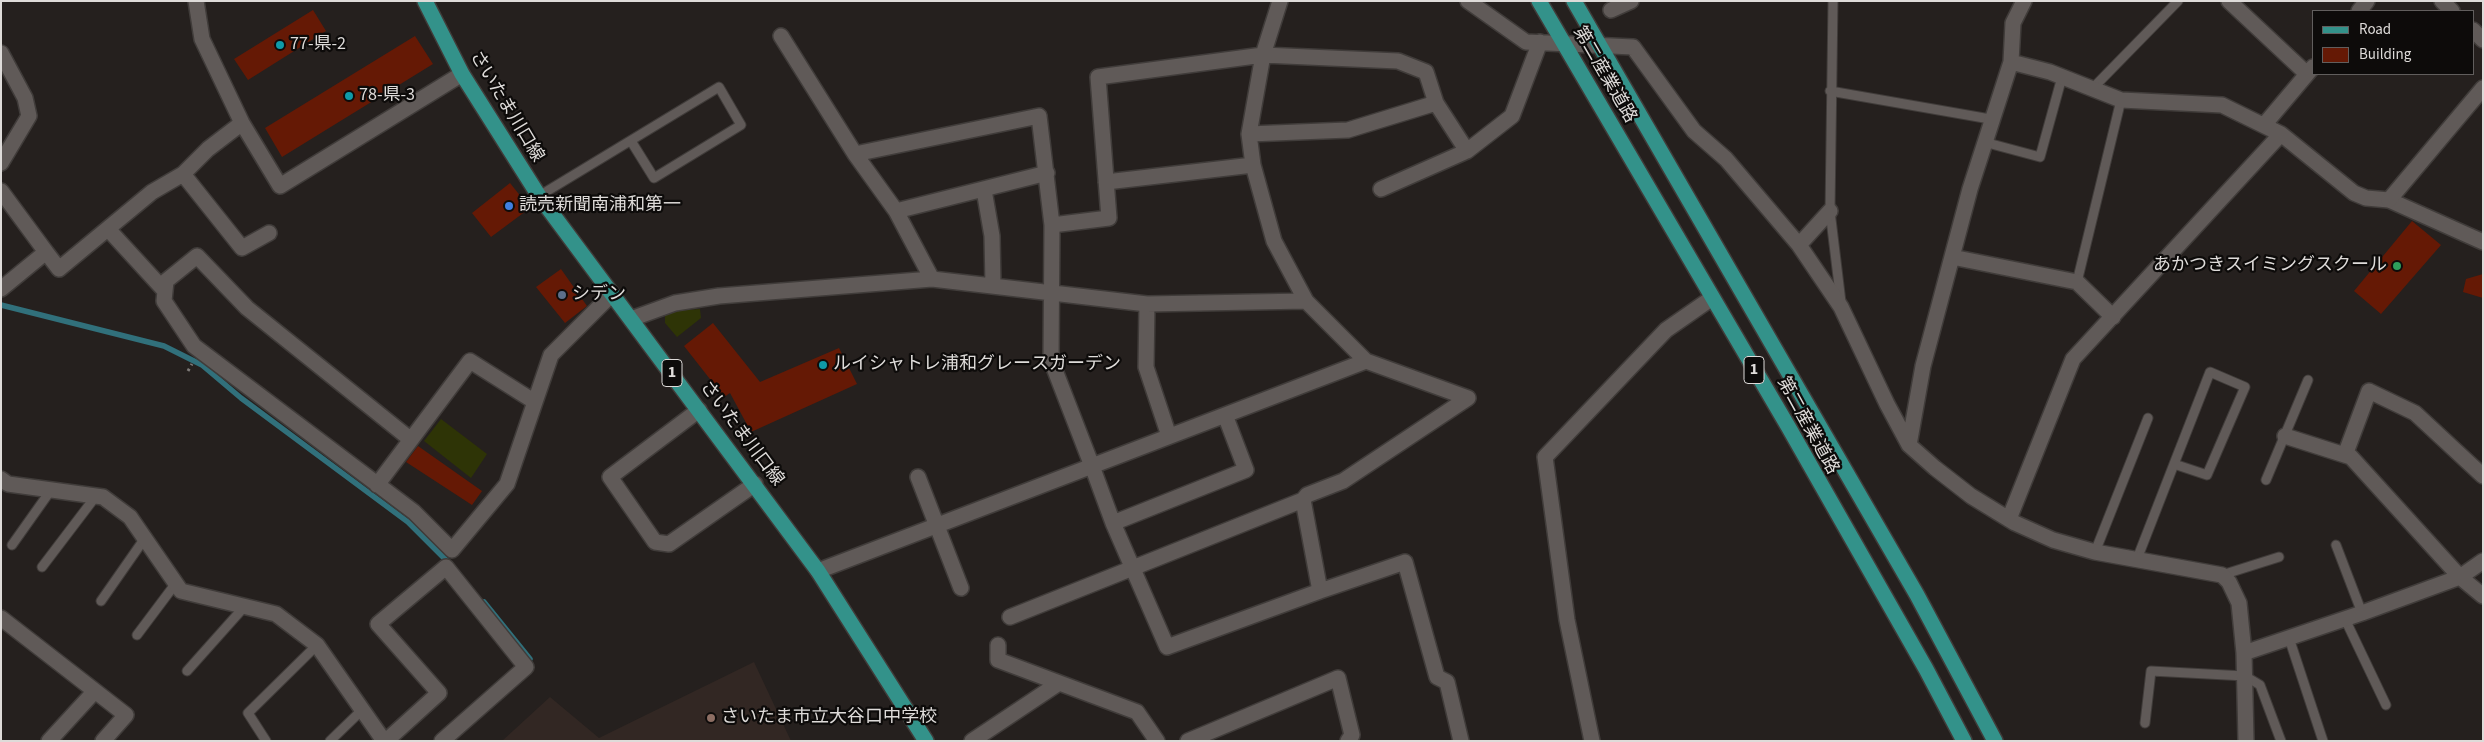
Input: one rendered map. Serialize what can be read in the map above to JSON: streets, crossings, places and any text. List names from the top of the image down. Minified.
{"streets":{"main road":["第二産業道路","さいたま川口線","1"]},"places":["77-県-2","78-県-3","読売新聞南浦和第一","あかつきスイミングスクール","シデン","ルイシャトレ浦和グレースガーデン","さいたま市立大谷口中学校"],"legend":["Road","Building"]}
